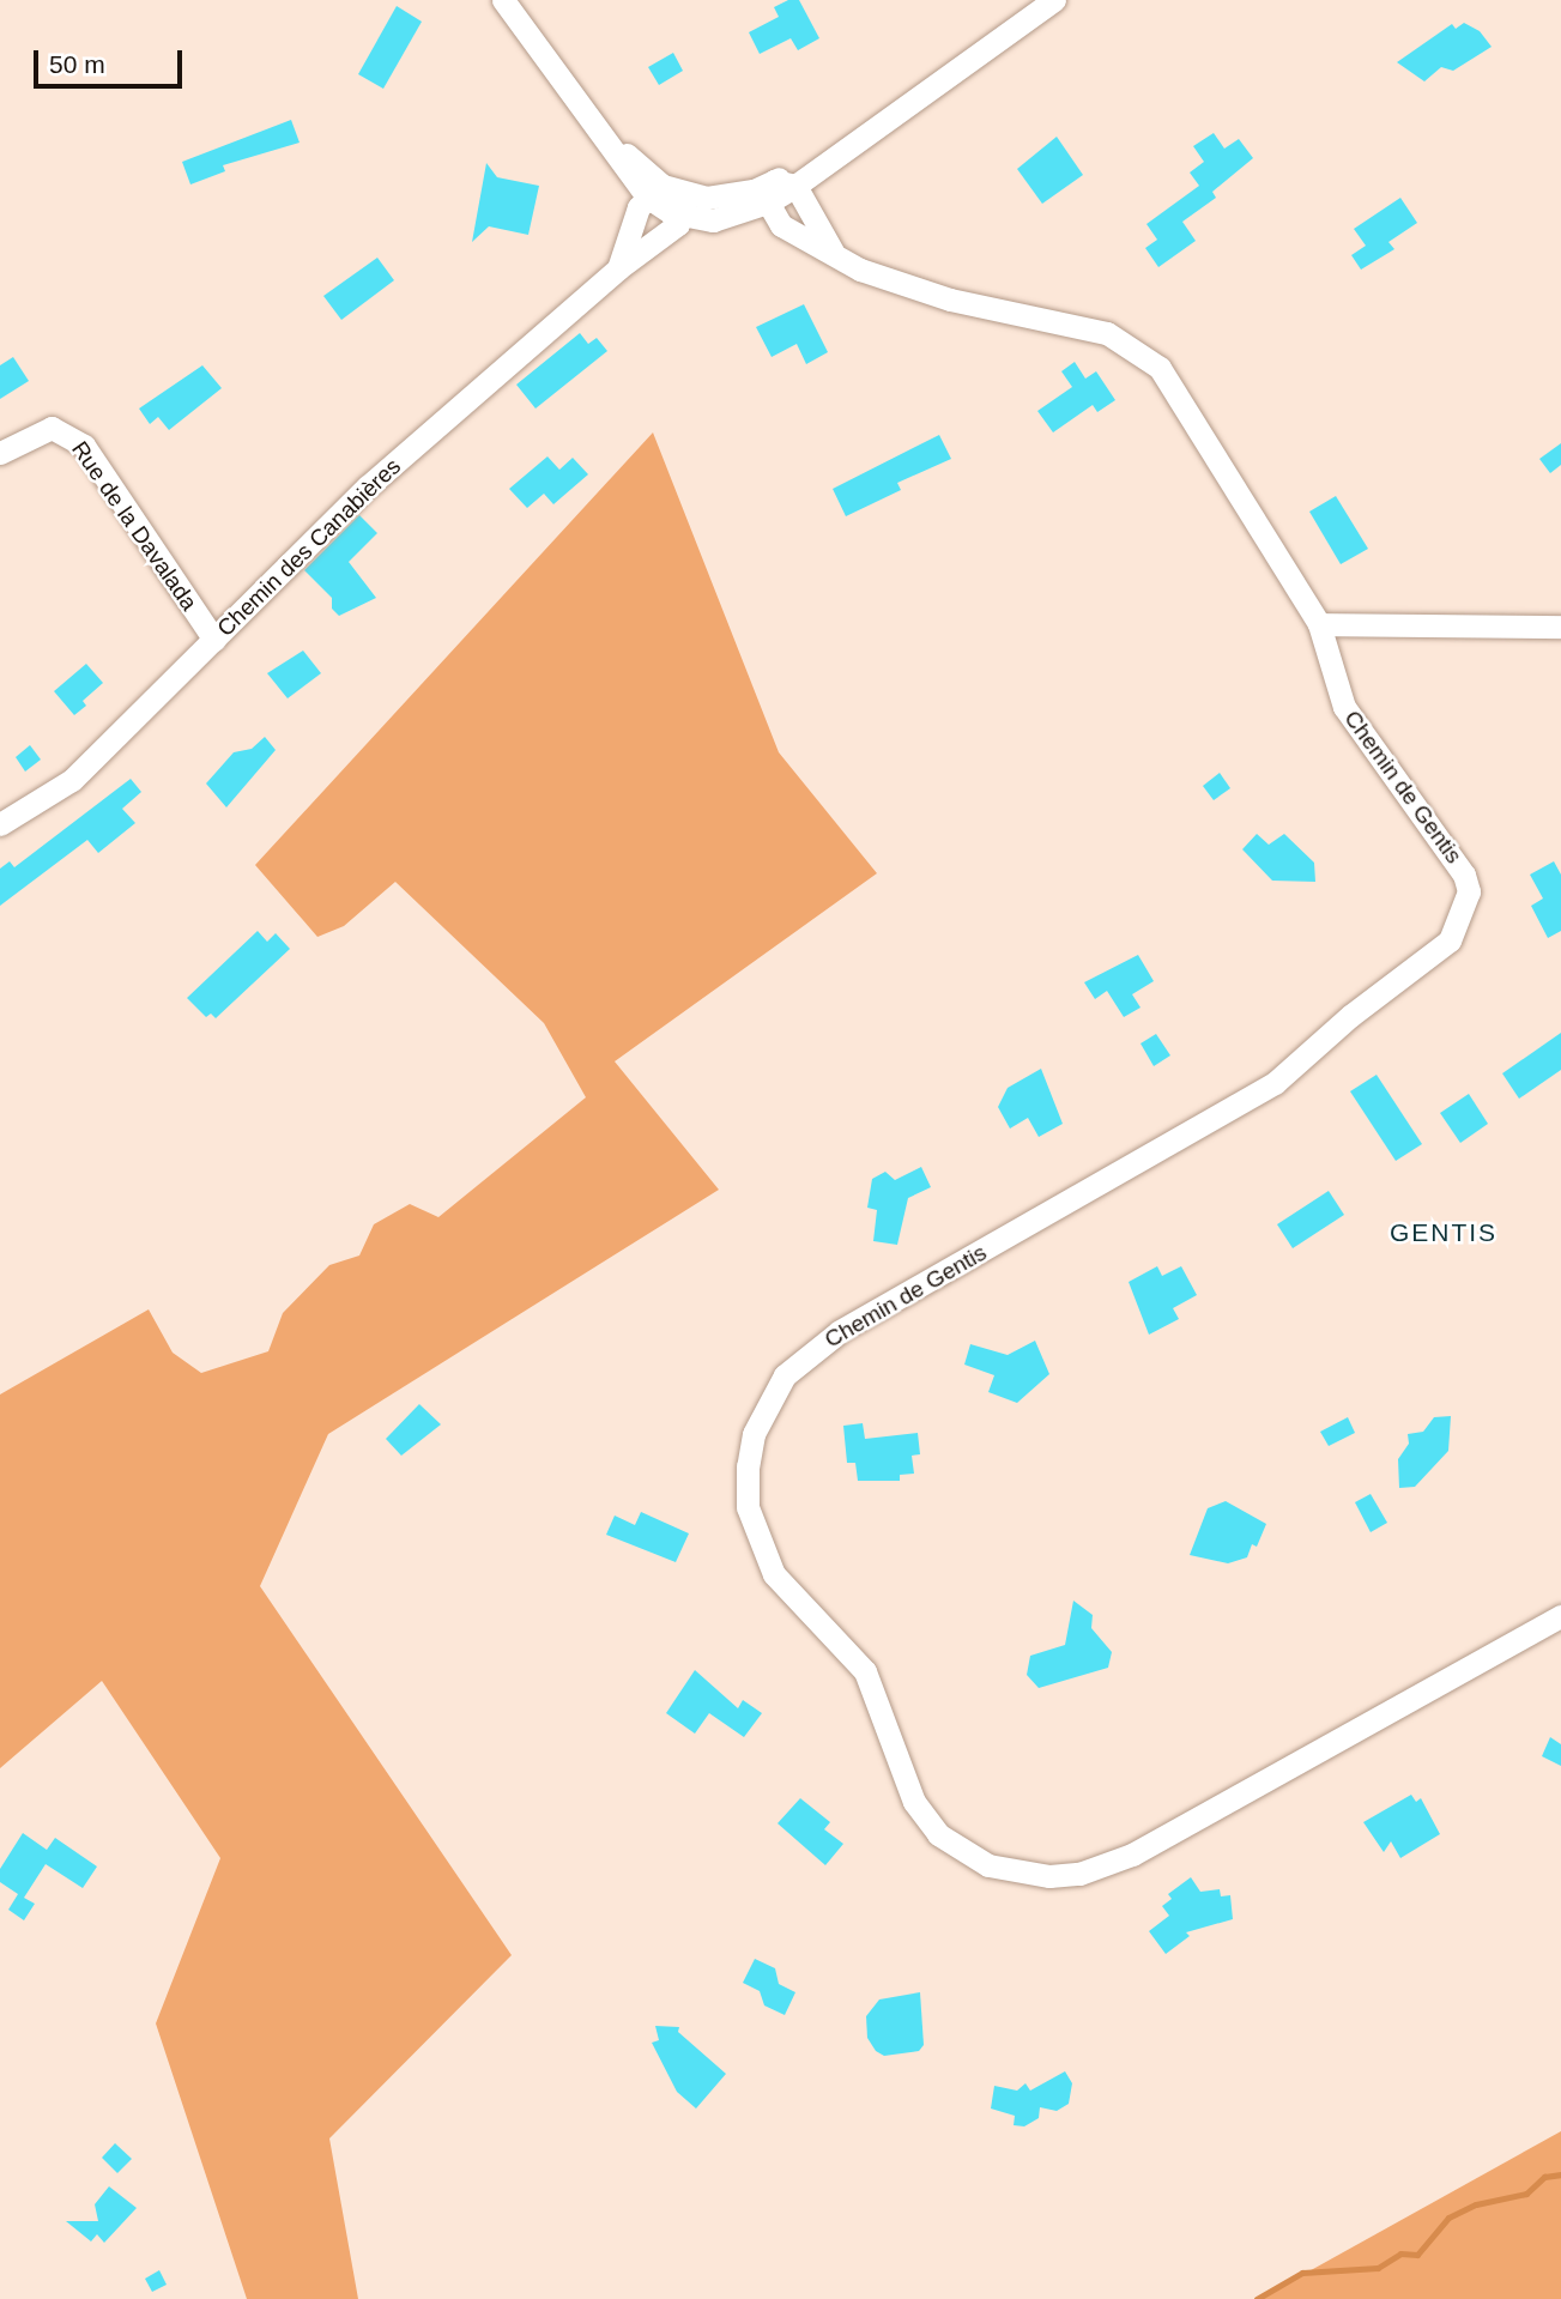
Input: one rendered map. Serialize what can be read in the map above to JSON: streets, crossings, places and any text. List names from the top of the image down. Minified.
{"streets":{"street":["Rue de la Davalada","Chemin des Canabières","Chemin de Gentis"]},"crossings":[["Rue de la Davalada","Chemin des Canabières"]],"districts":["GENTIS"],"scale_bar":"50 m"}
